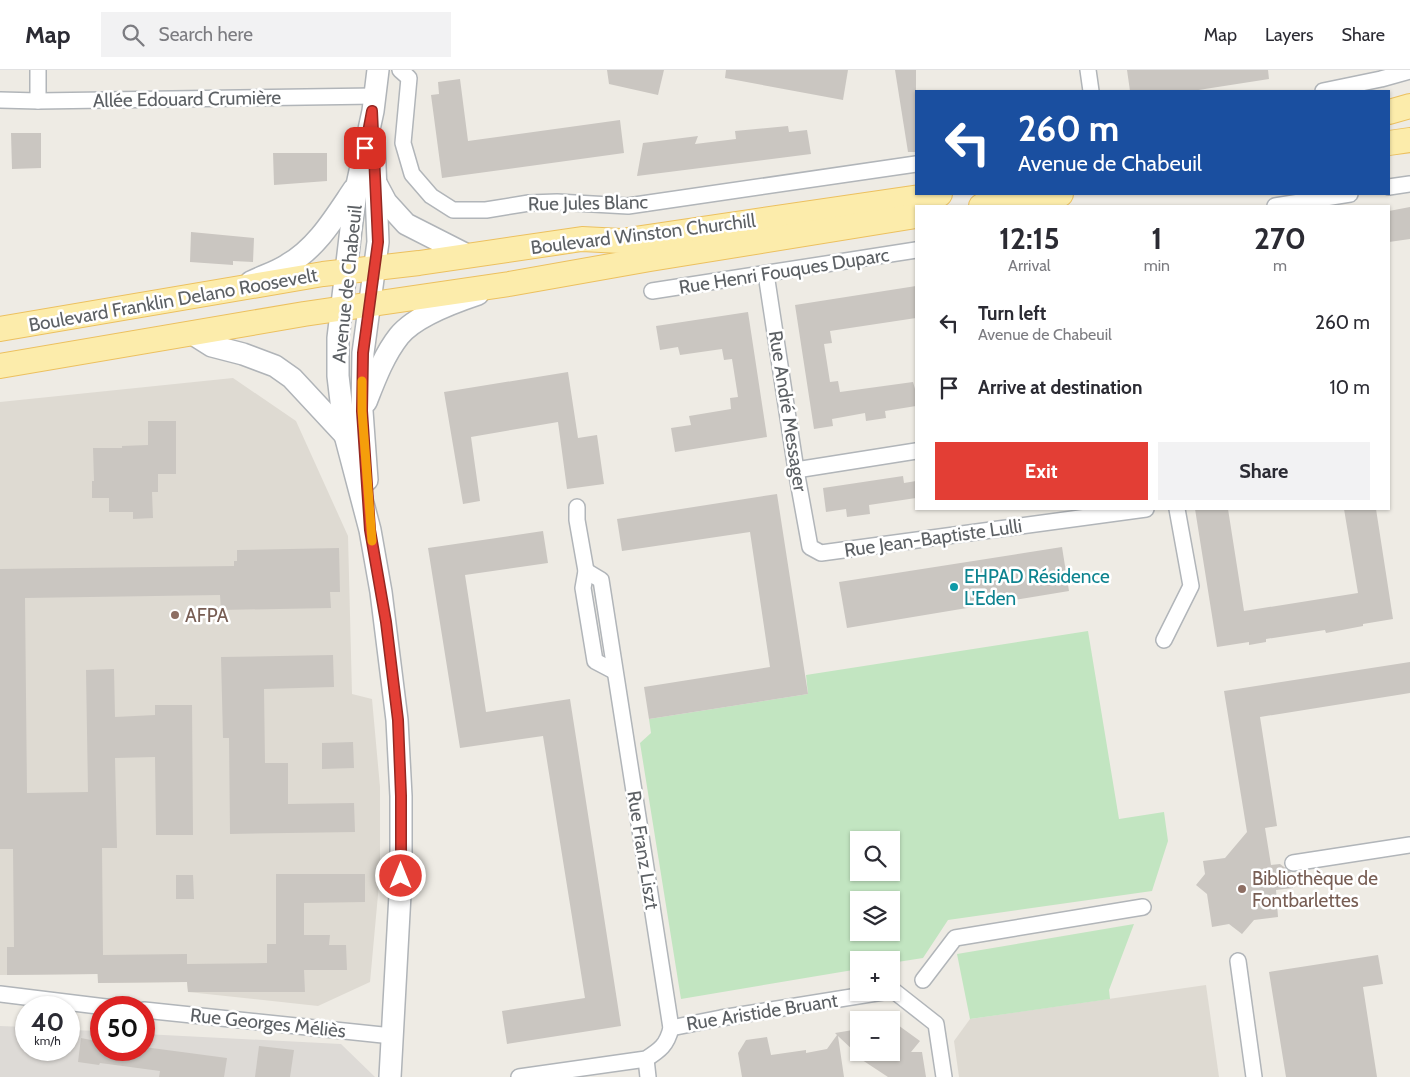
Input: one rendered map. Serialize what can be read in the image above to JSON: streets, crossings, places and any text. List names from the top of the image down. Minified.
{"streets":{"main road":["Boulevard Winston Churchill","Avenue de Chabeuil","Boulevard Franklin Delano Roosevelt"],"street":["Allée Edouard Crumière","Rue Jules Blanc","Rue Henri Fouques Duparc","Rue André Messager","Rue Jean-Baptiste Lulli","Rue Franz Liszt","Rue Aristide Bruant","Rue Georges Méliès"]},"crossings":[["Allée Edouard Crumière","Avenue de Chabeuil"],["Boulevard Winston Churchill","Avenue de Chabeuil"],["Boulevard Winston Churchill","Boulevard Franklin Delano Roosevelt"],["Rue Henri Fouques Duparc","Rue André Messager"],["Avenue de Chabeuil","Boulevard Franklin Delano Roosevelt"],["Avenue de Chabeuil","Rue Georges Méliès"],["Rue André Messager","Rue Jean-Baptiste Lulli"],["Rue Franz Liszt","Rue Aristide Bruant"]],"places":["EHPAD Résidence L'Eden","AFPA","Bibliothèque de Fontbarlettes"],"page":{"header":"Map","search":"Search here","nav":["Map","Layers","Share"],"turn":["260 m","Avenue de Chabeuil"],"eta":["12:15","Arrival","1","min","270","m"],"list":[{"name":"Turn left","note":"Avenue de Chabeuil","value":"260 m"},{"name":"Arrive at destination","value":"10 m"}],"buttons":["Exit","Share"],"map_buttons":["+","−"],"speed":"40 km/h","limit":"50"}}
